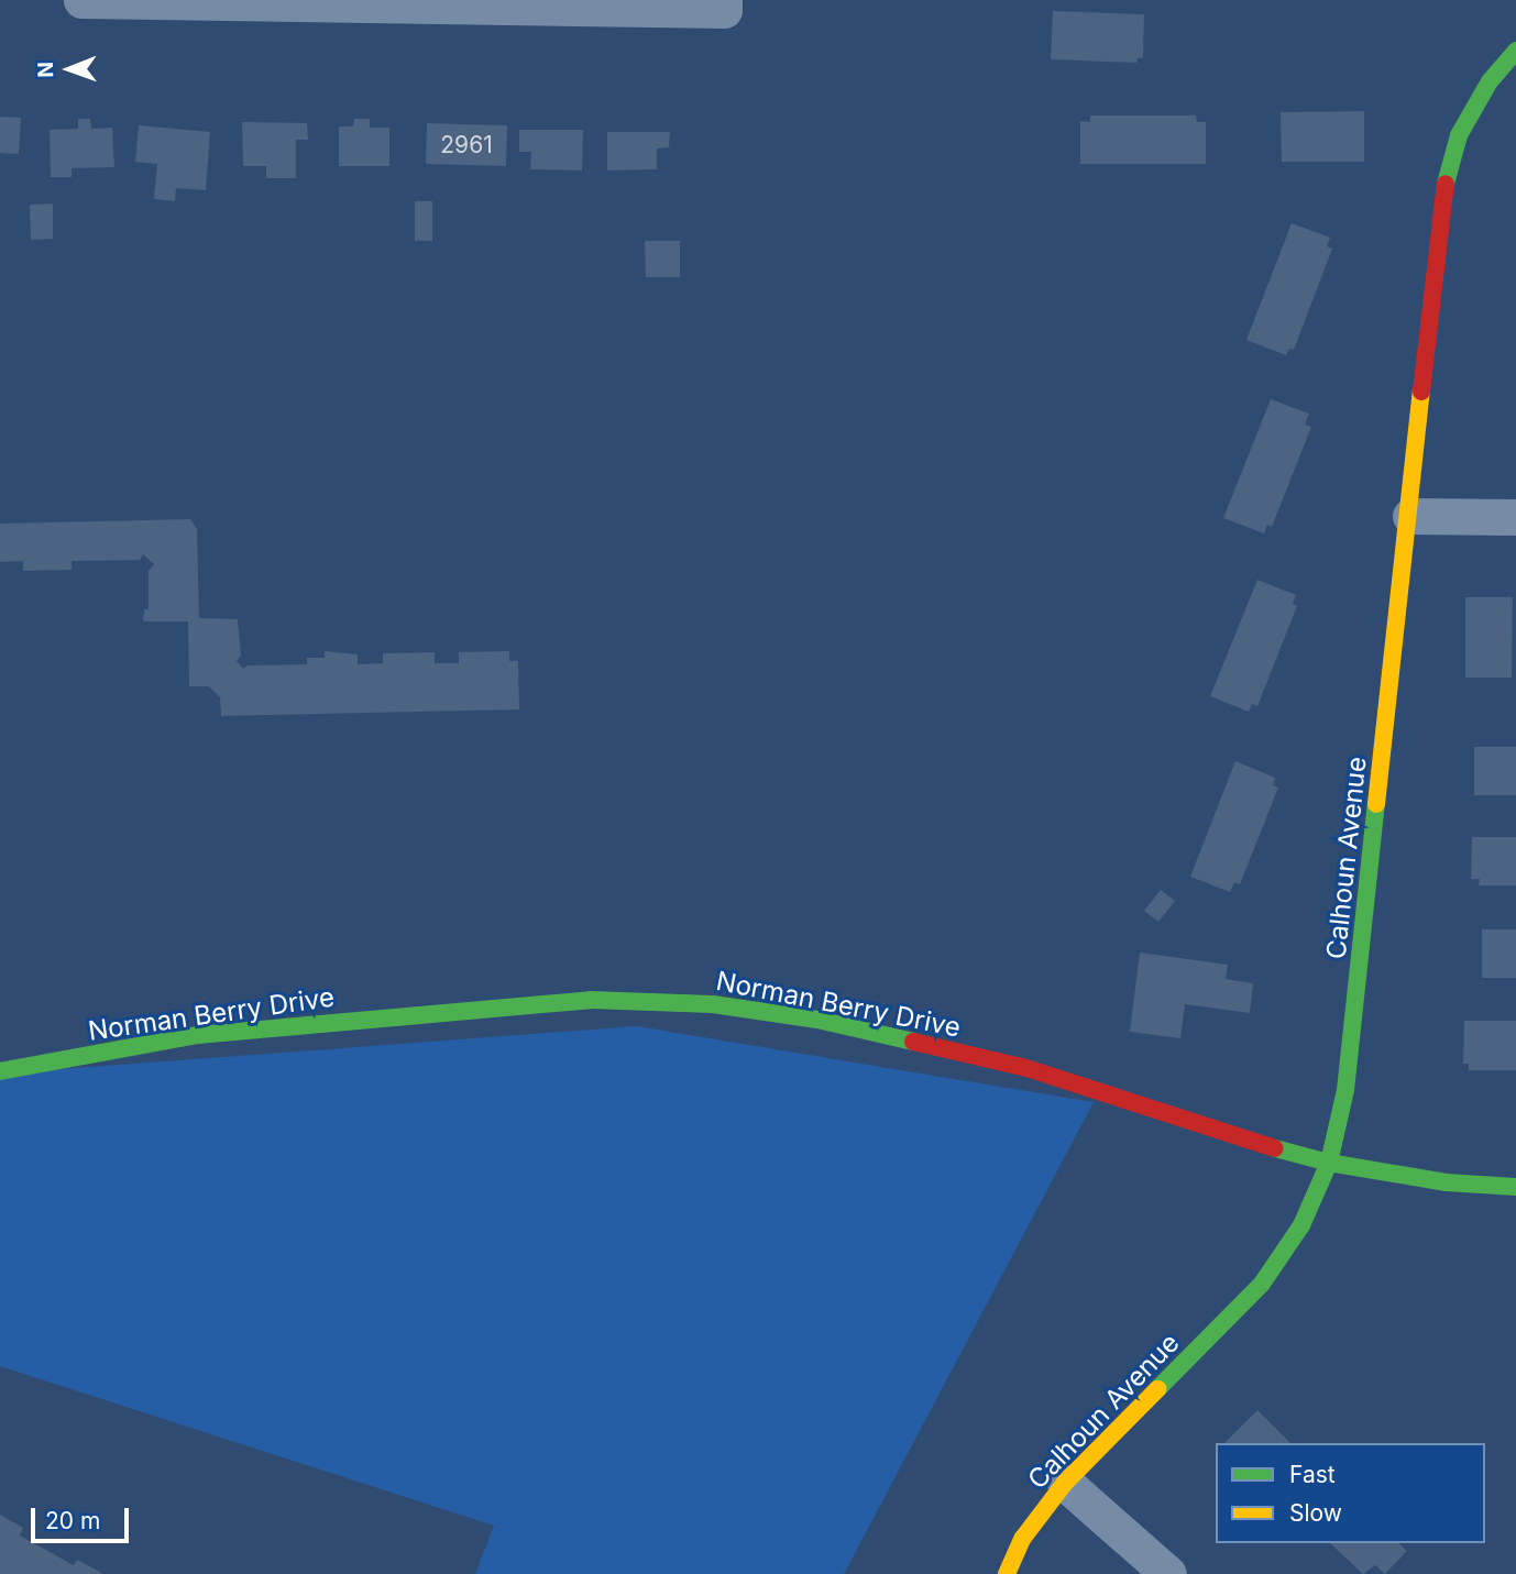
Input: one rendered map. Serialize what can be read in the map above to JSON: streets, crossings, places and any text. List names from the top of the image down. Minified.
{"streets":{"street":["Calhoun Avenue","Norman Berry Drive"]},"crossings":[["Calhoun Avenue","Norman Berry Drive"]],"house_numbers":["2961"],"legend":["Fast","Slow"],"scale_bar":"20 m","north":"left"}
